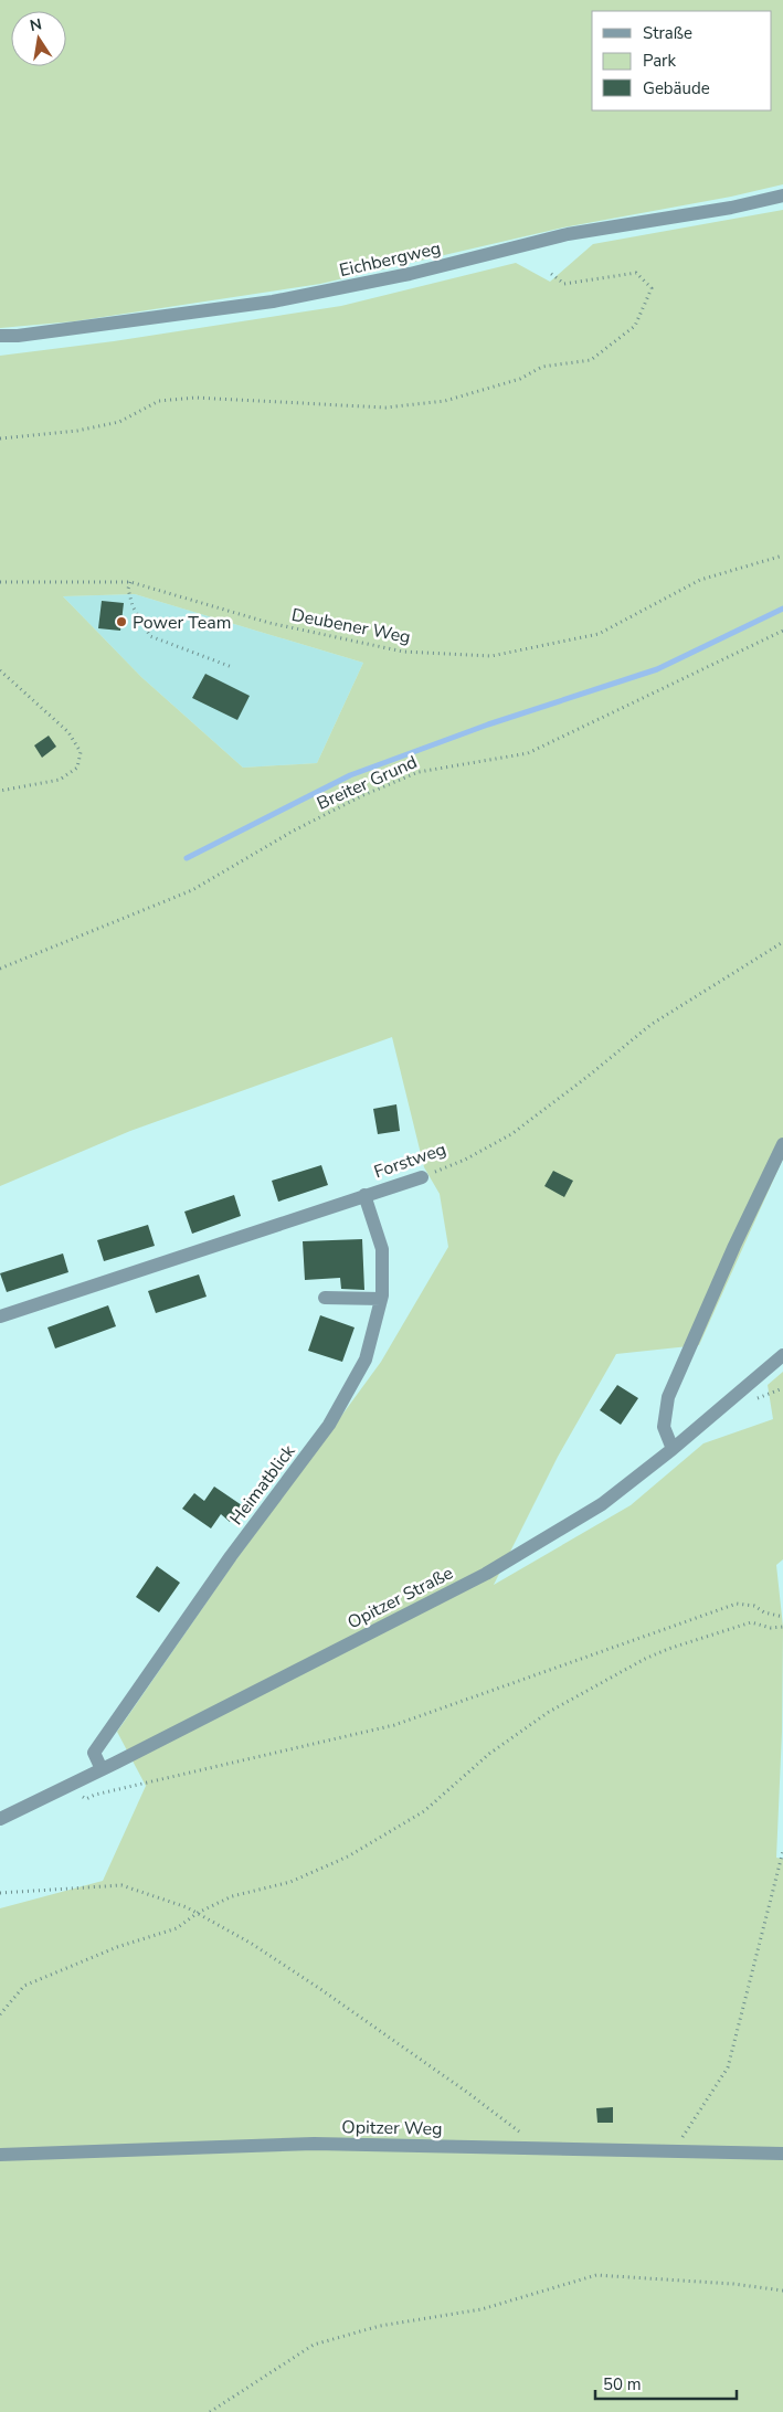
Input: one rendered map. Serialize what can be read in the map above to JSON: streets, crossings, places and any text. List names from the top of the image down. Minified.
{"streets":{"street":["Eichbergweg","Forstweg","Heimatblick","Opitzer Straße","Opitzer Weg"],"path":["Deubener Weg","Breiter Grund"]},"crossings":[["Forstweg","Heimatblick"],["Heimatblick","Opitzer Straße"]],"places":["Power Team"],"legend":["Straße","Park","Gebäude"],"scale_bar":"50 m","north":"top"}
